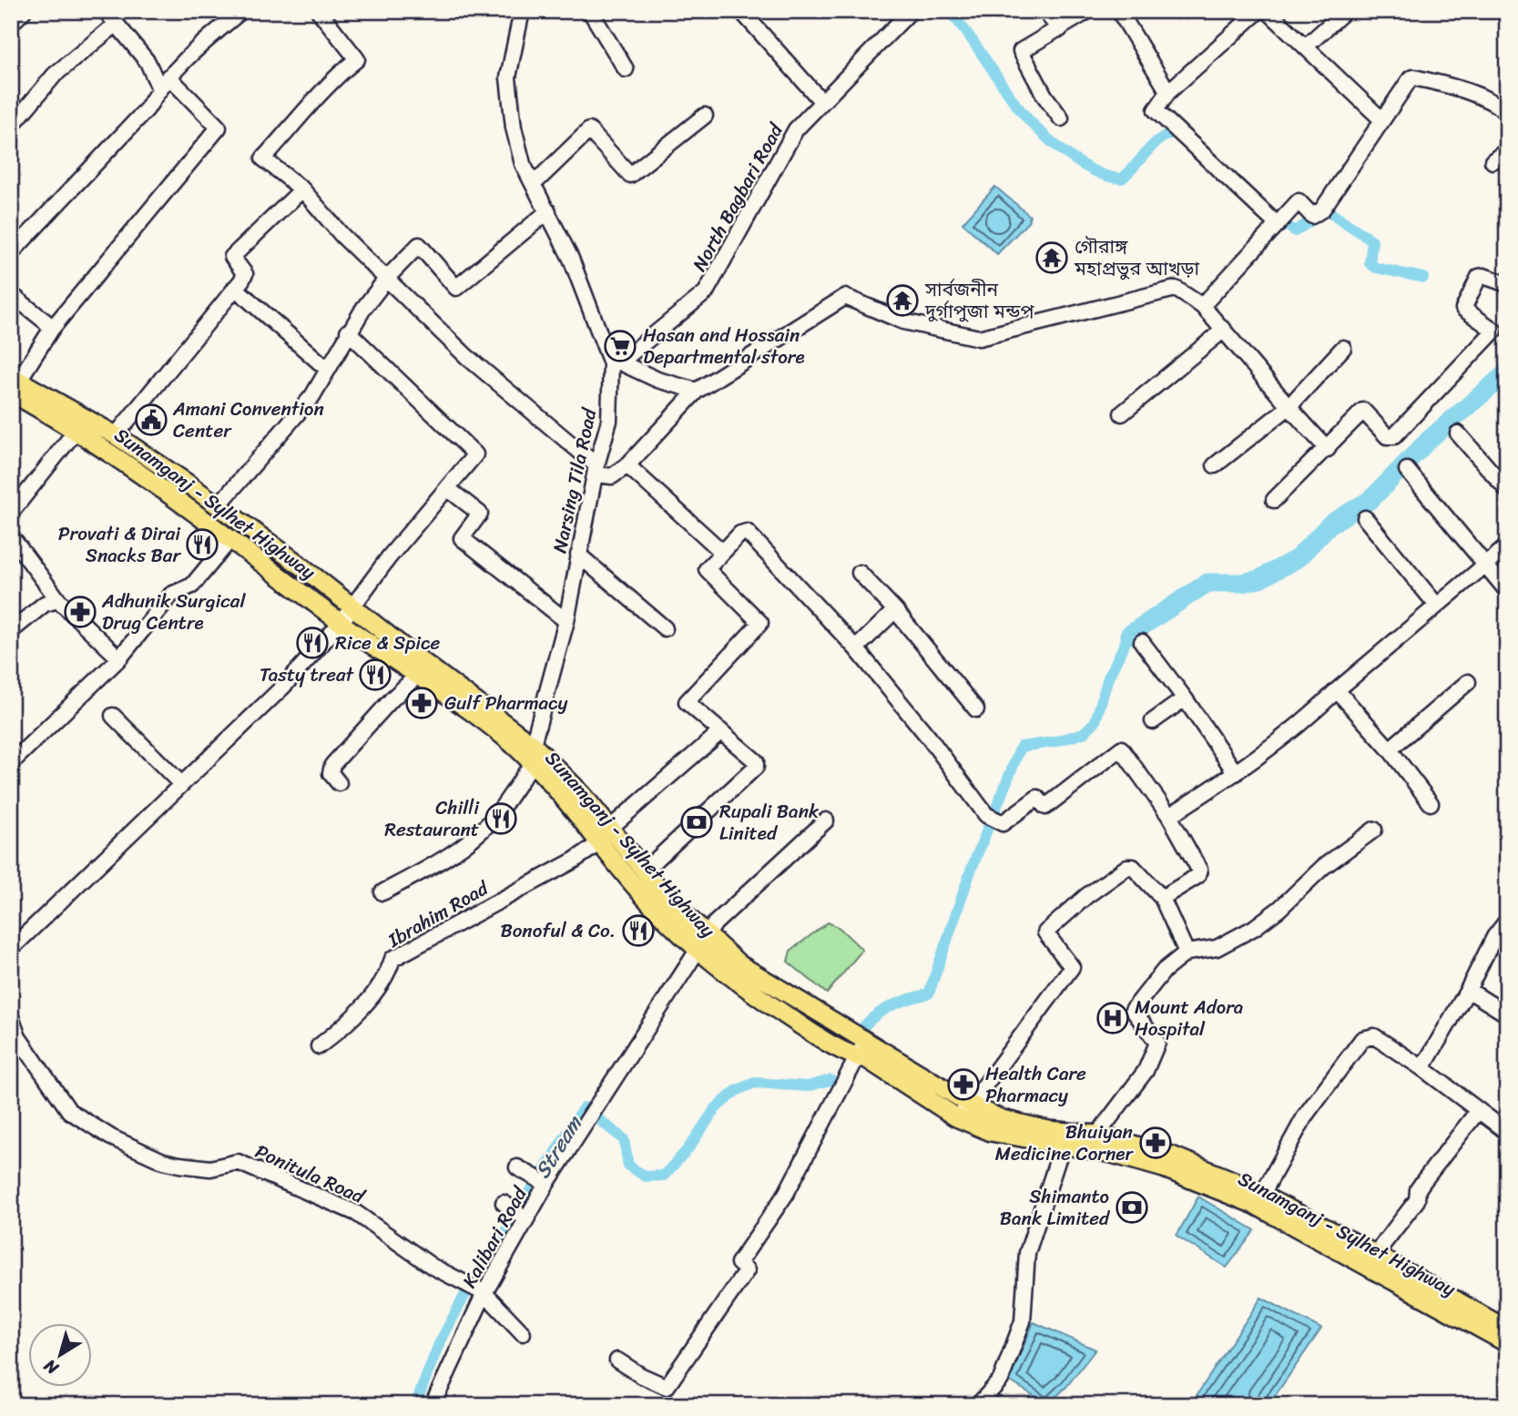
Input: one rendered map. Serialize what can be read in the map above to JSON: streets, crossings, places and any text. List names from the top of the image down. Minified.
{"streets":{"main road":["Sunamganj - Sylhet Highway"],"street":["North Bagbari Road","Narsing Tila Road","Ibrahim Road","Ponitula Road","Kalibari Road"]},"crossings":[["North Bagbari Road","Narsing Tila Road"],["Narsing Tila Road","Sunamganj - Sylhet Highway"],["Sunamganj - Sylhet Highway","Ibrahim Road"],["Sunamganj - Sylhet Highway","Kalibari Road"],["Ponitula Road","Kalibari Road"]],"water":["Stream"],"places":{"temple":["গৌরাঙ্গ মহাপ্রভুর আখড়া","সার্বজনীন দুর্গাপুজা মন্ডপ"],"supermarket":["Hasan and Hossain Departmental store"],"public building":["Amani Convention Center"],"restaurant":["Provati & Dirai Snacks Bar","Rice & Spice","Tasty treat","Chilli Restaurant","Bonoful & Co."],"pharmacy":["Adhunik Surgical Drug Centre","Gulf Pharmacy","Health Care Pharmacy","Bhuiyan Medicine Corner"],"bank":["Rupali Bank Linited","Shimanto Bank Limited"],"hospital":["Mount Adora Hospital"]},"north":"bottom left"}
